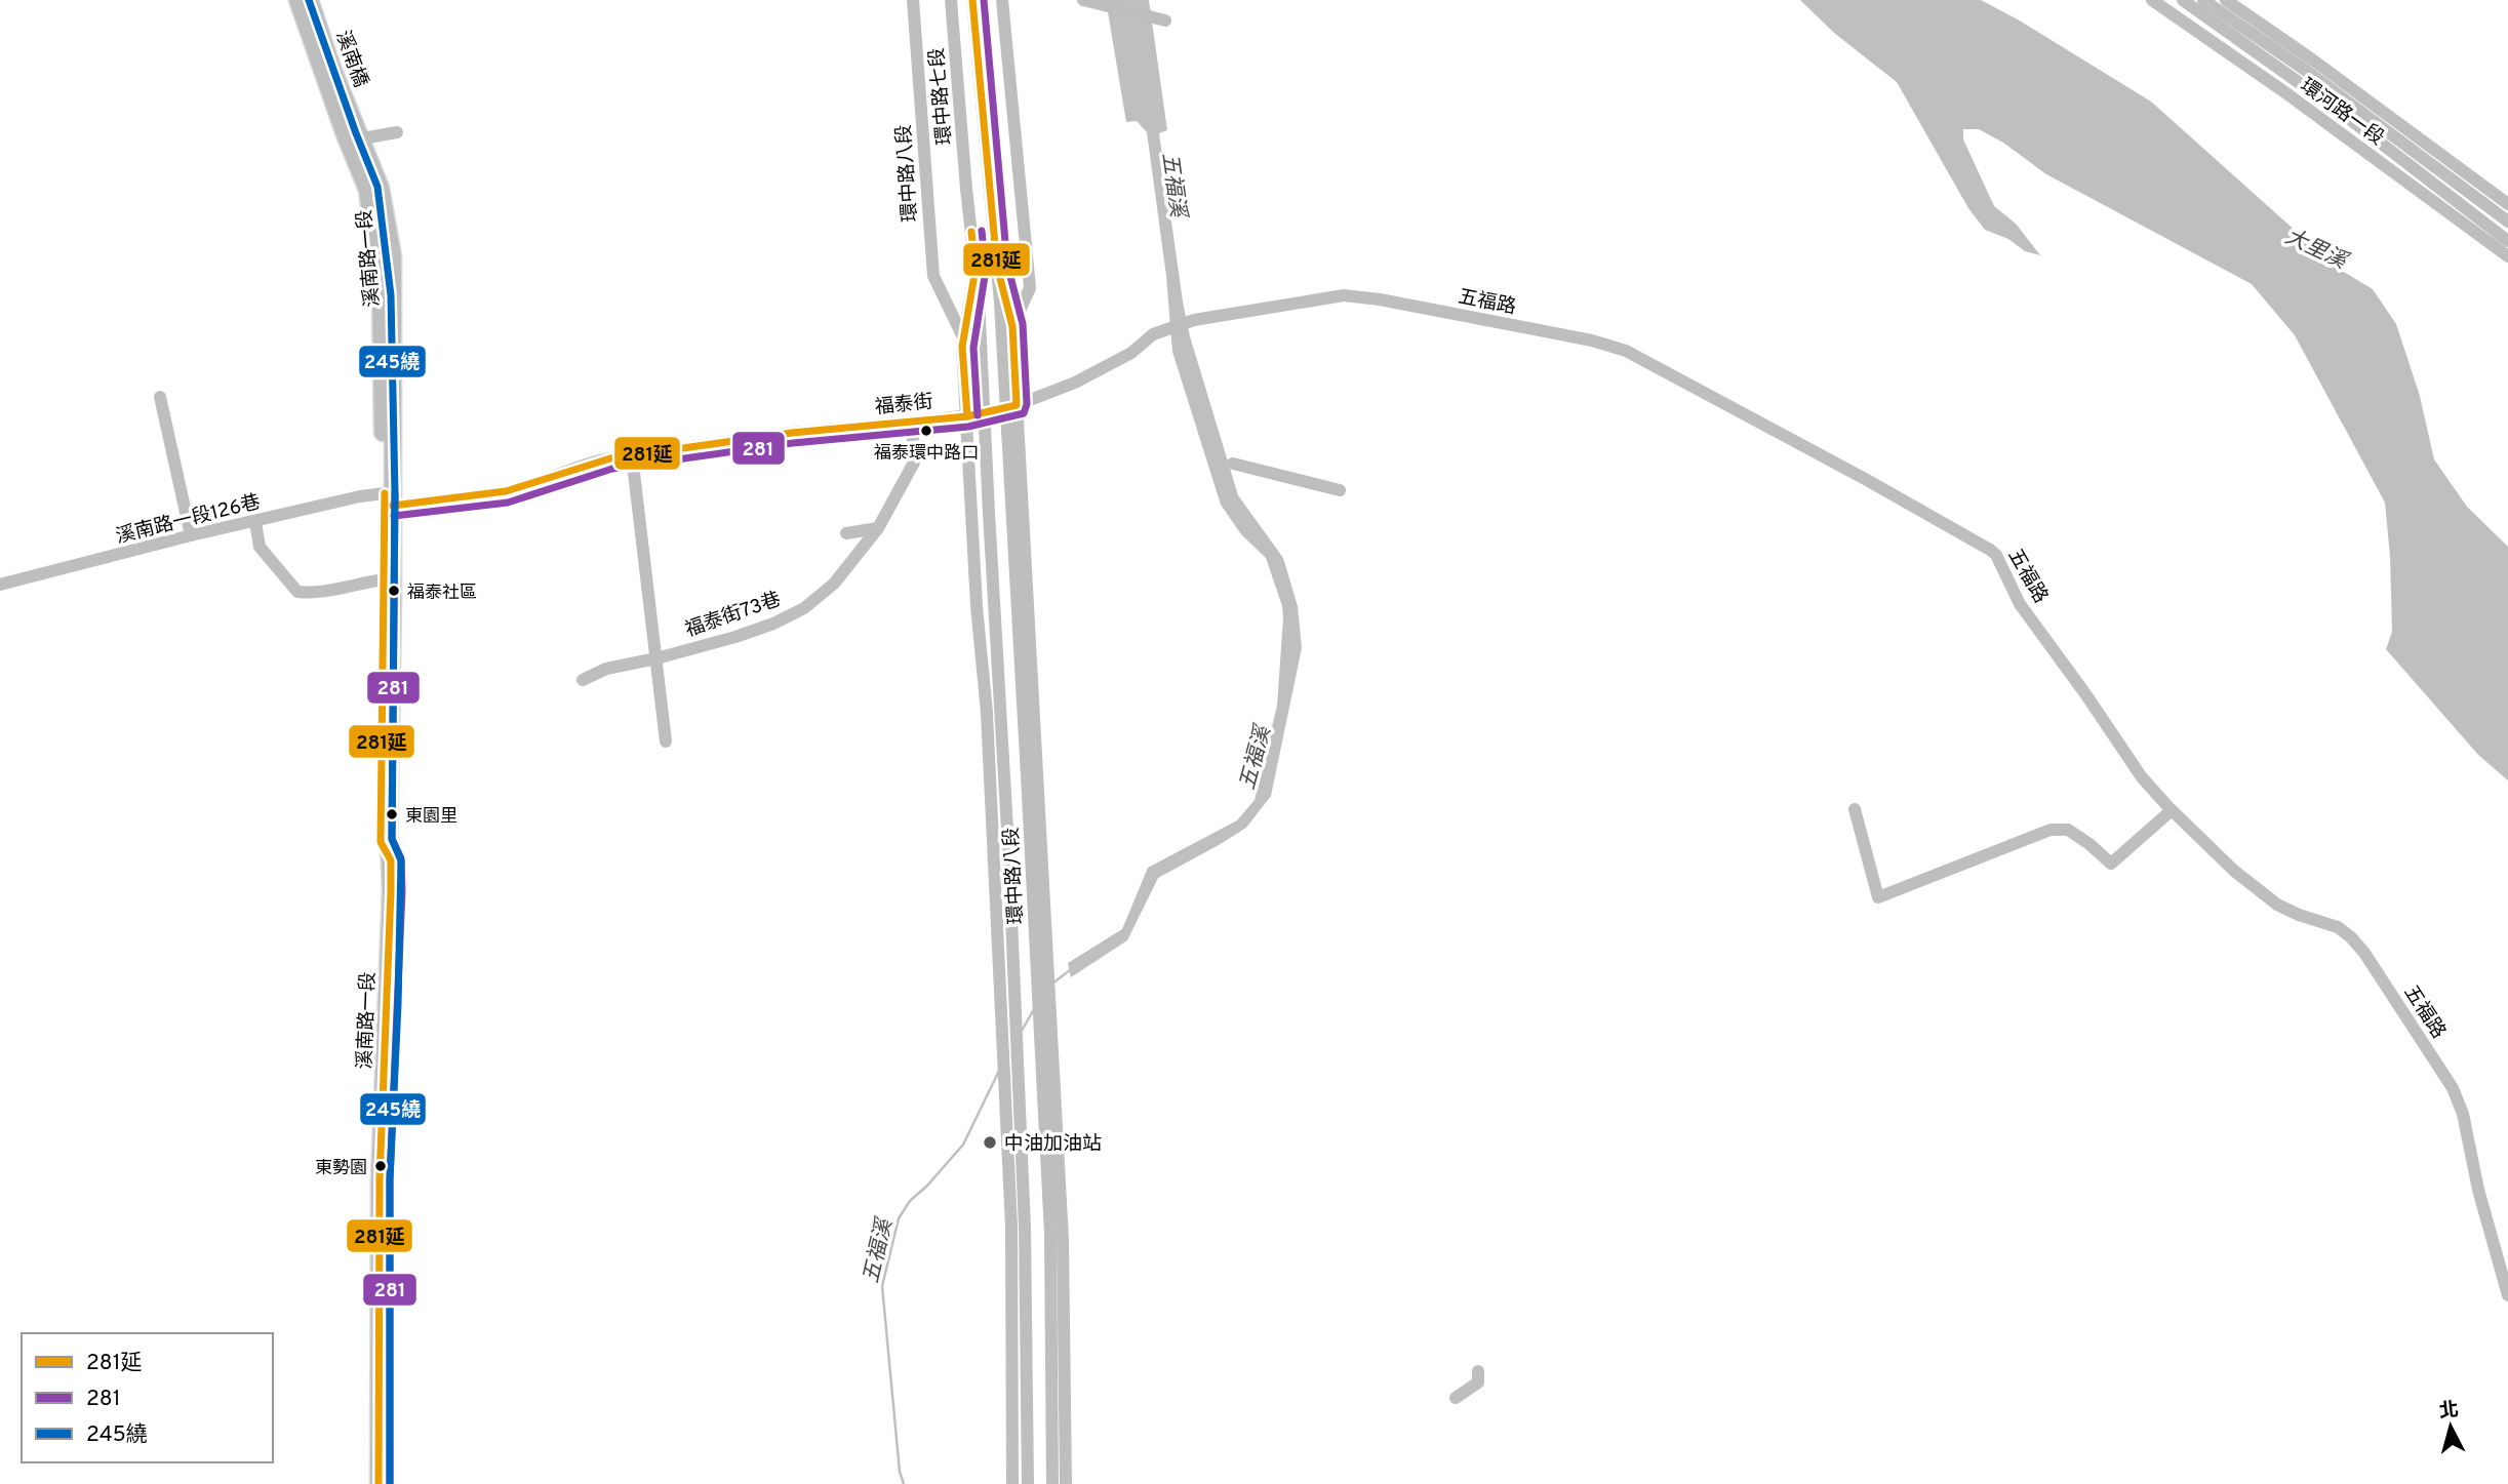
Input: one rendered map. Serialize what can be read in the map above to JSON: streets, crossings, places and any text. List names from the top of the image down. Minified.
{"streets":{"main road":["溪南橋","溪南路一段"],"street":["環中路七段","環河路一段","環中路八段","五福路","福泰街","溪南路一段126巷","福泰街73巷"]},"crossings":[["溪南橋","溪南路一段"],["環中路七段","環中路八段"],["環中路八段","福泰街"],["溪南路一段","福泰街"],["溪南路一段","溪南路一段126巷"],["五福路","福泰街"],["福泰街","溪南路一段126巷"],["福泰街","福泰街73巷"]],"water":["五福溪","大里溪"],"places":["福泰環中路口","福泰社區","東園里","中油加油站","東勢園"],"lines":["transit line 281延","transit line 281","transit line 245繞"],"legend":["281延","281","245繞"],"north":"top"}
